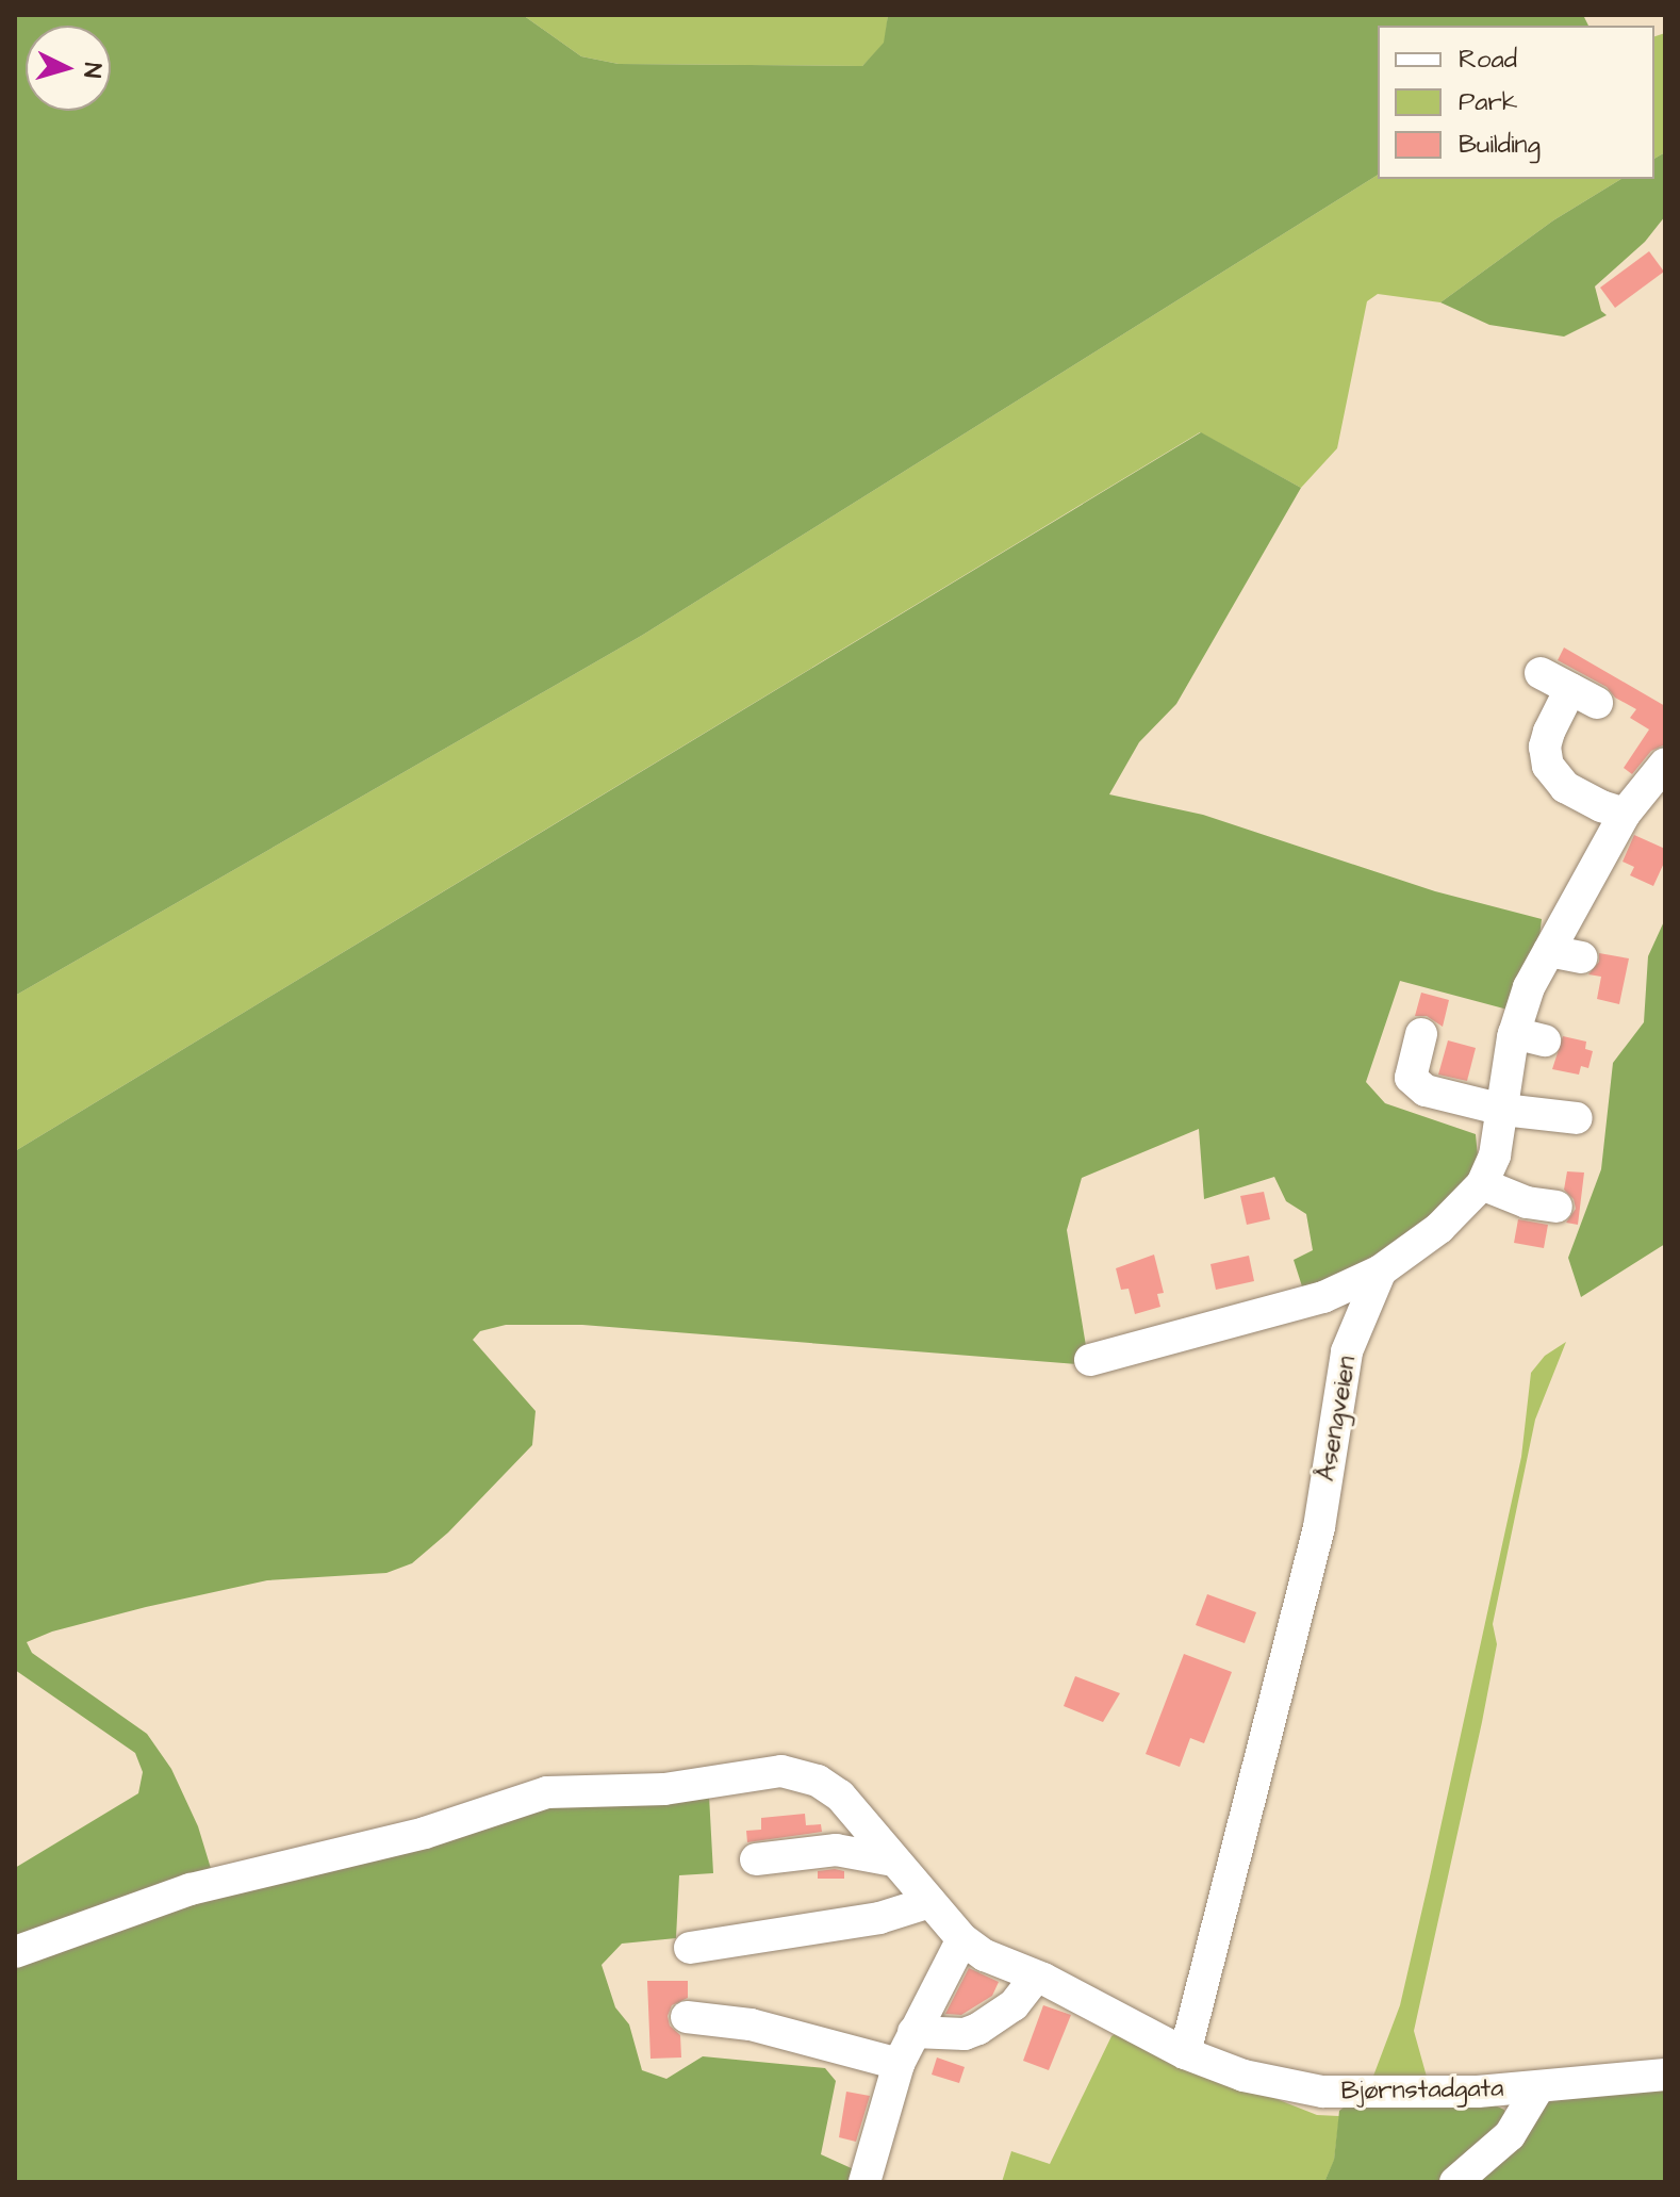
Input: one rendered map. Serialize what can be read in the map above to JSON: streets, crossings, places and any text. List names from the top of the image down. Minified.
{"streets":{"street":["Åsengveien","Bjørnstadgata"]},"crossings":[["Åsengveien","Bjørnstadgata"]],"legend":["Road","Park","Building"],"north":"right"}
